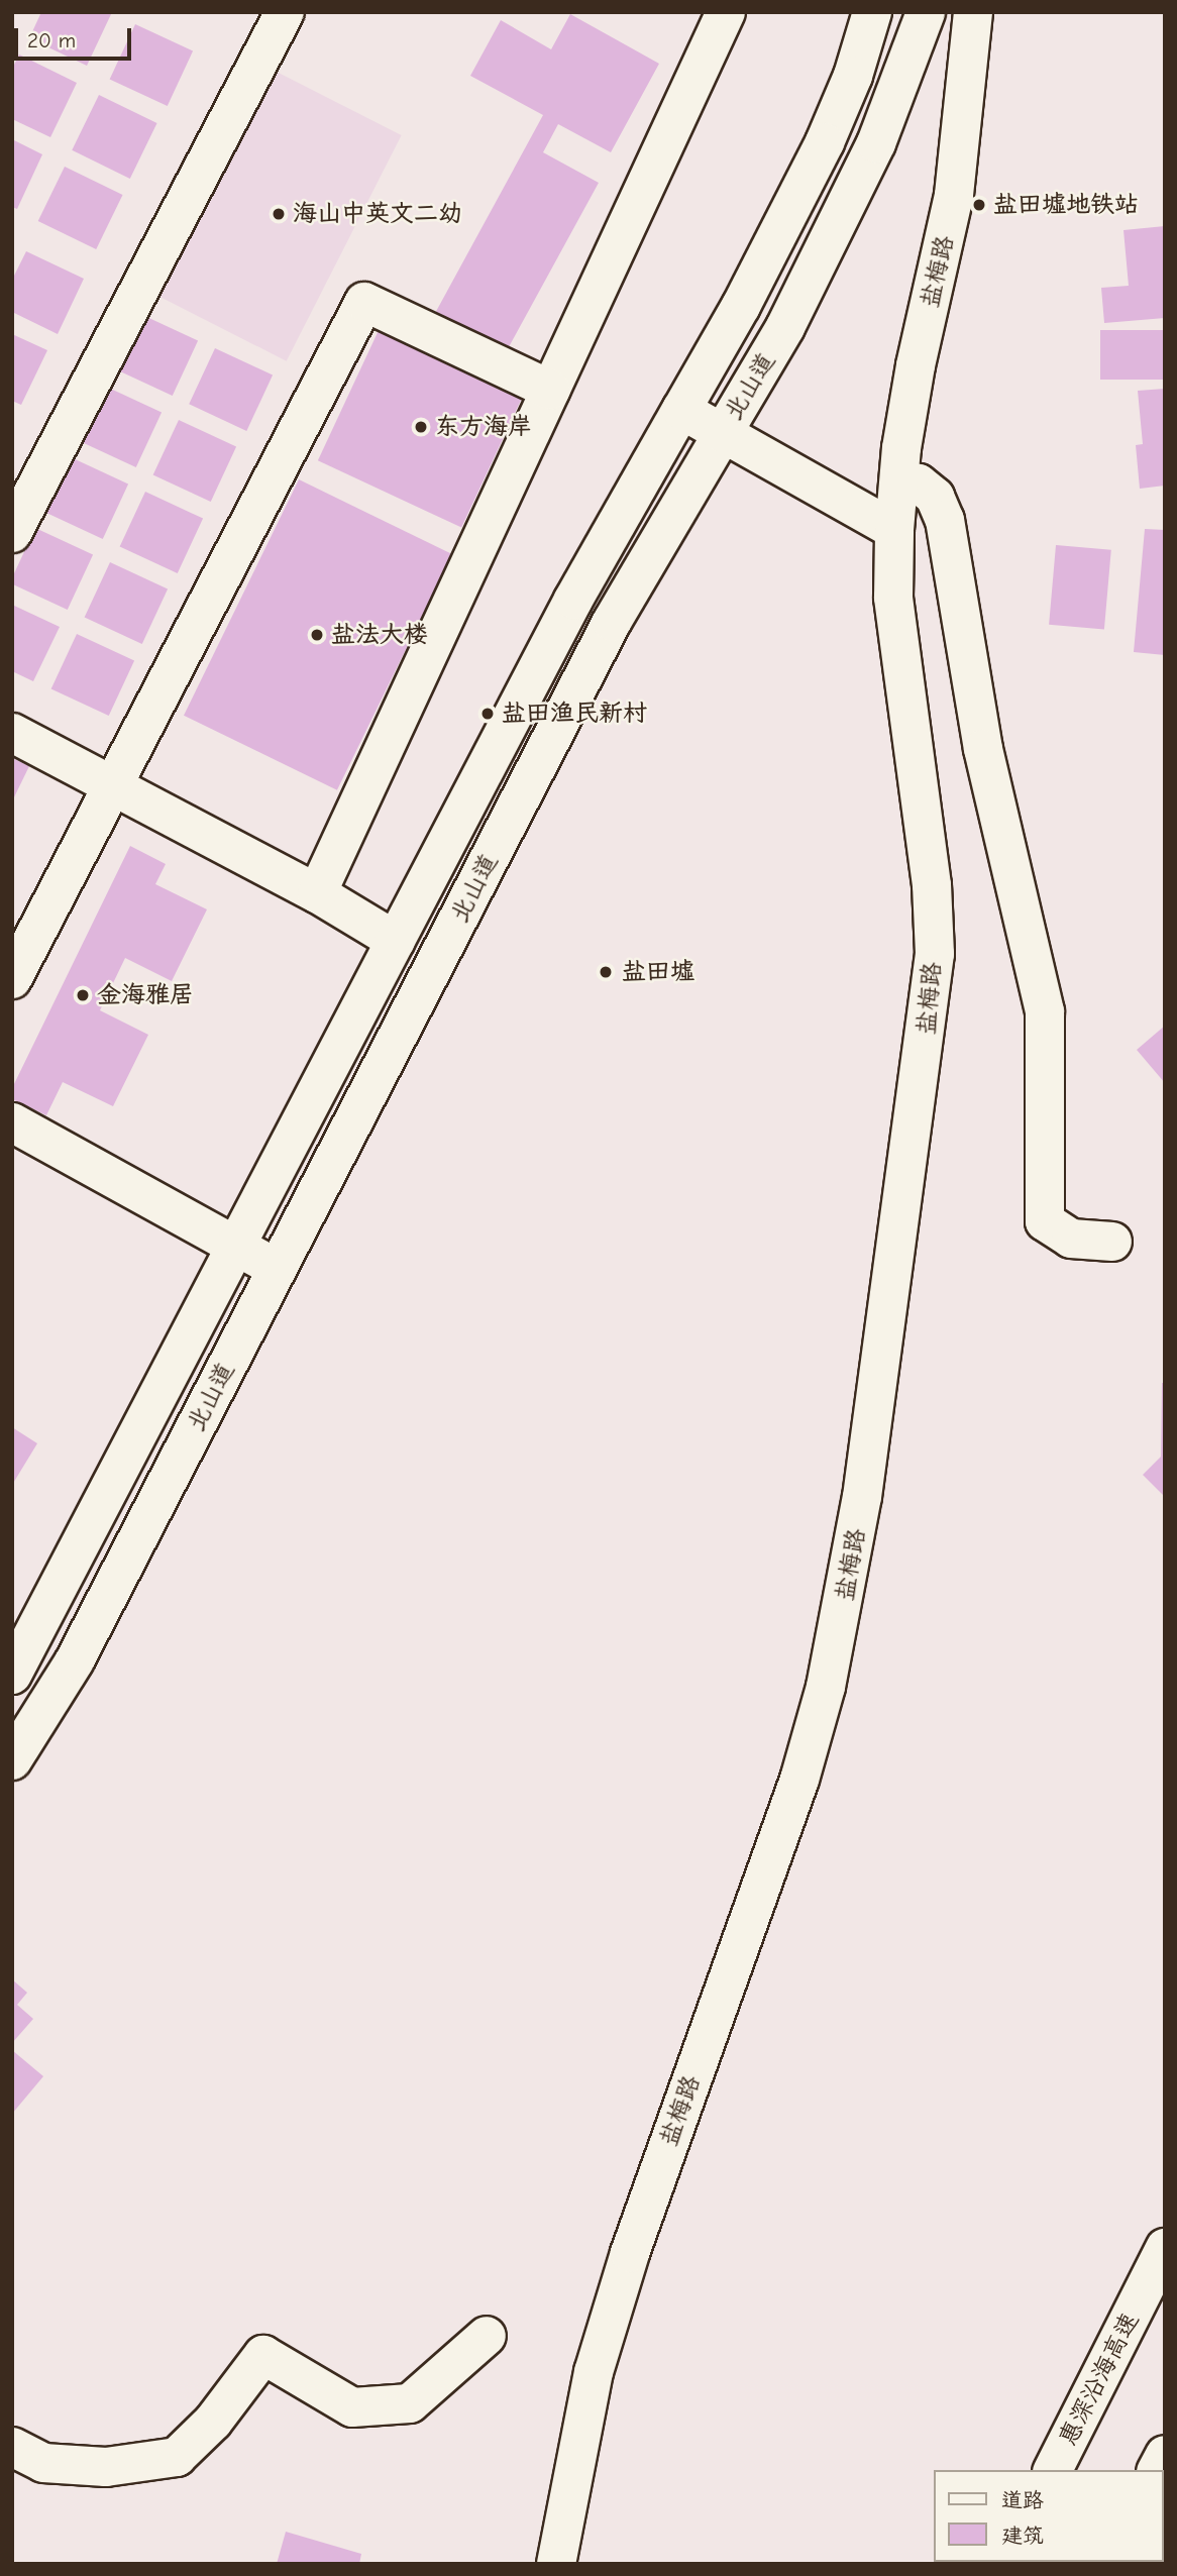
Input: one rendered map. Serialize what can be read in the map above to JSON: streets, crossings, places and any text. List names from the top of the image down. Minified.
{"streets":{"main road":["盐梅路","北山道","惠深沿海高速"]},"places":["盐田墟地铁站","海山中英文二幼","东方海岸","盐法大楼","盐田渔民新村","盐田墟","金海雅居"],"legend":["道路","建筑"],"scale_bar":"20 m"}
